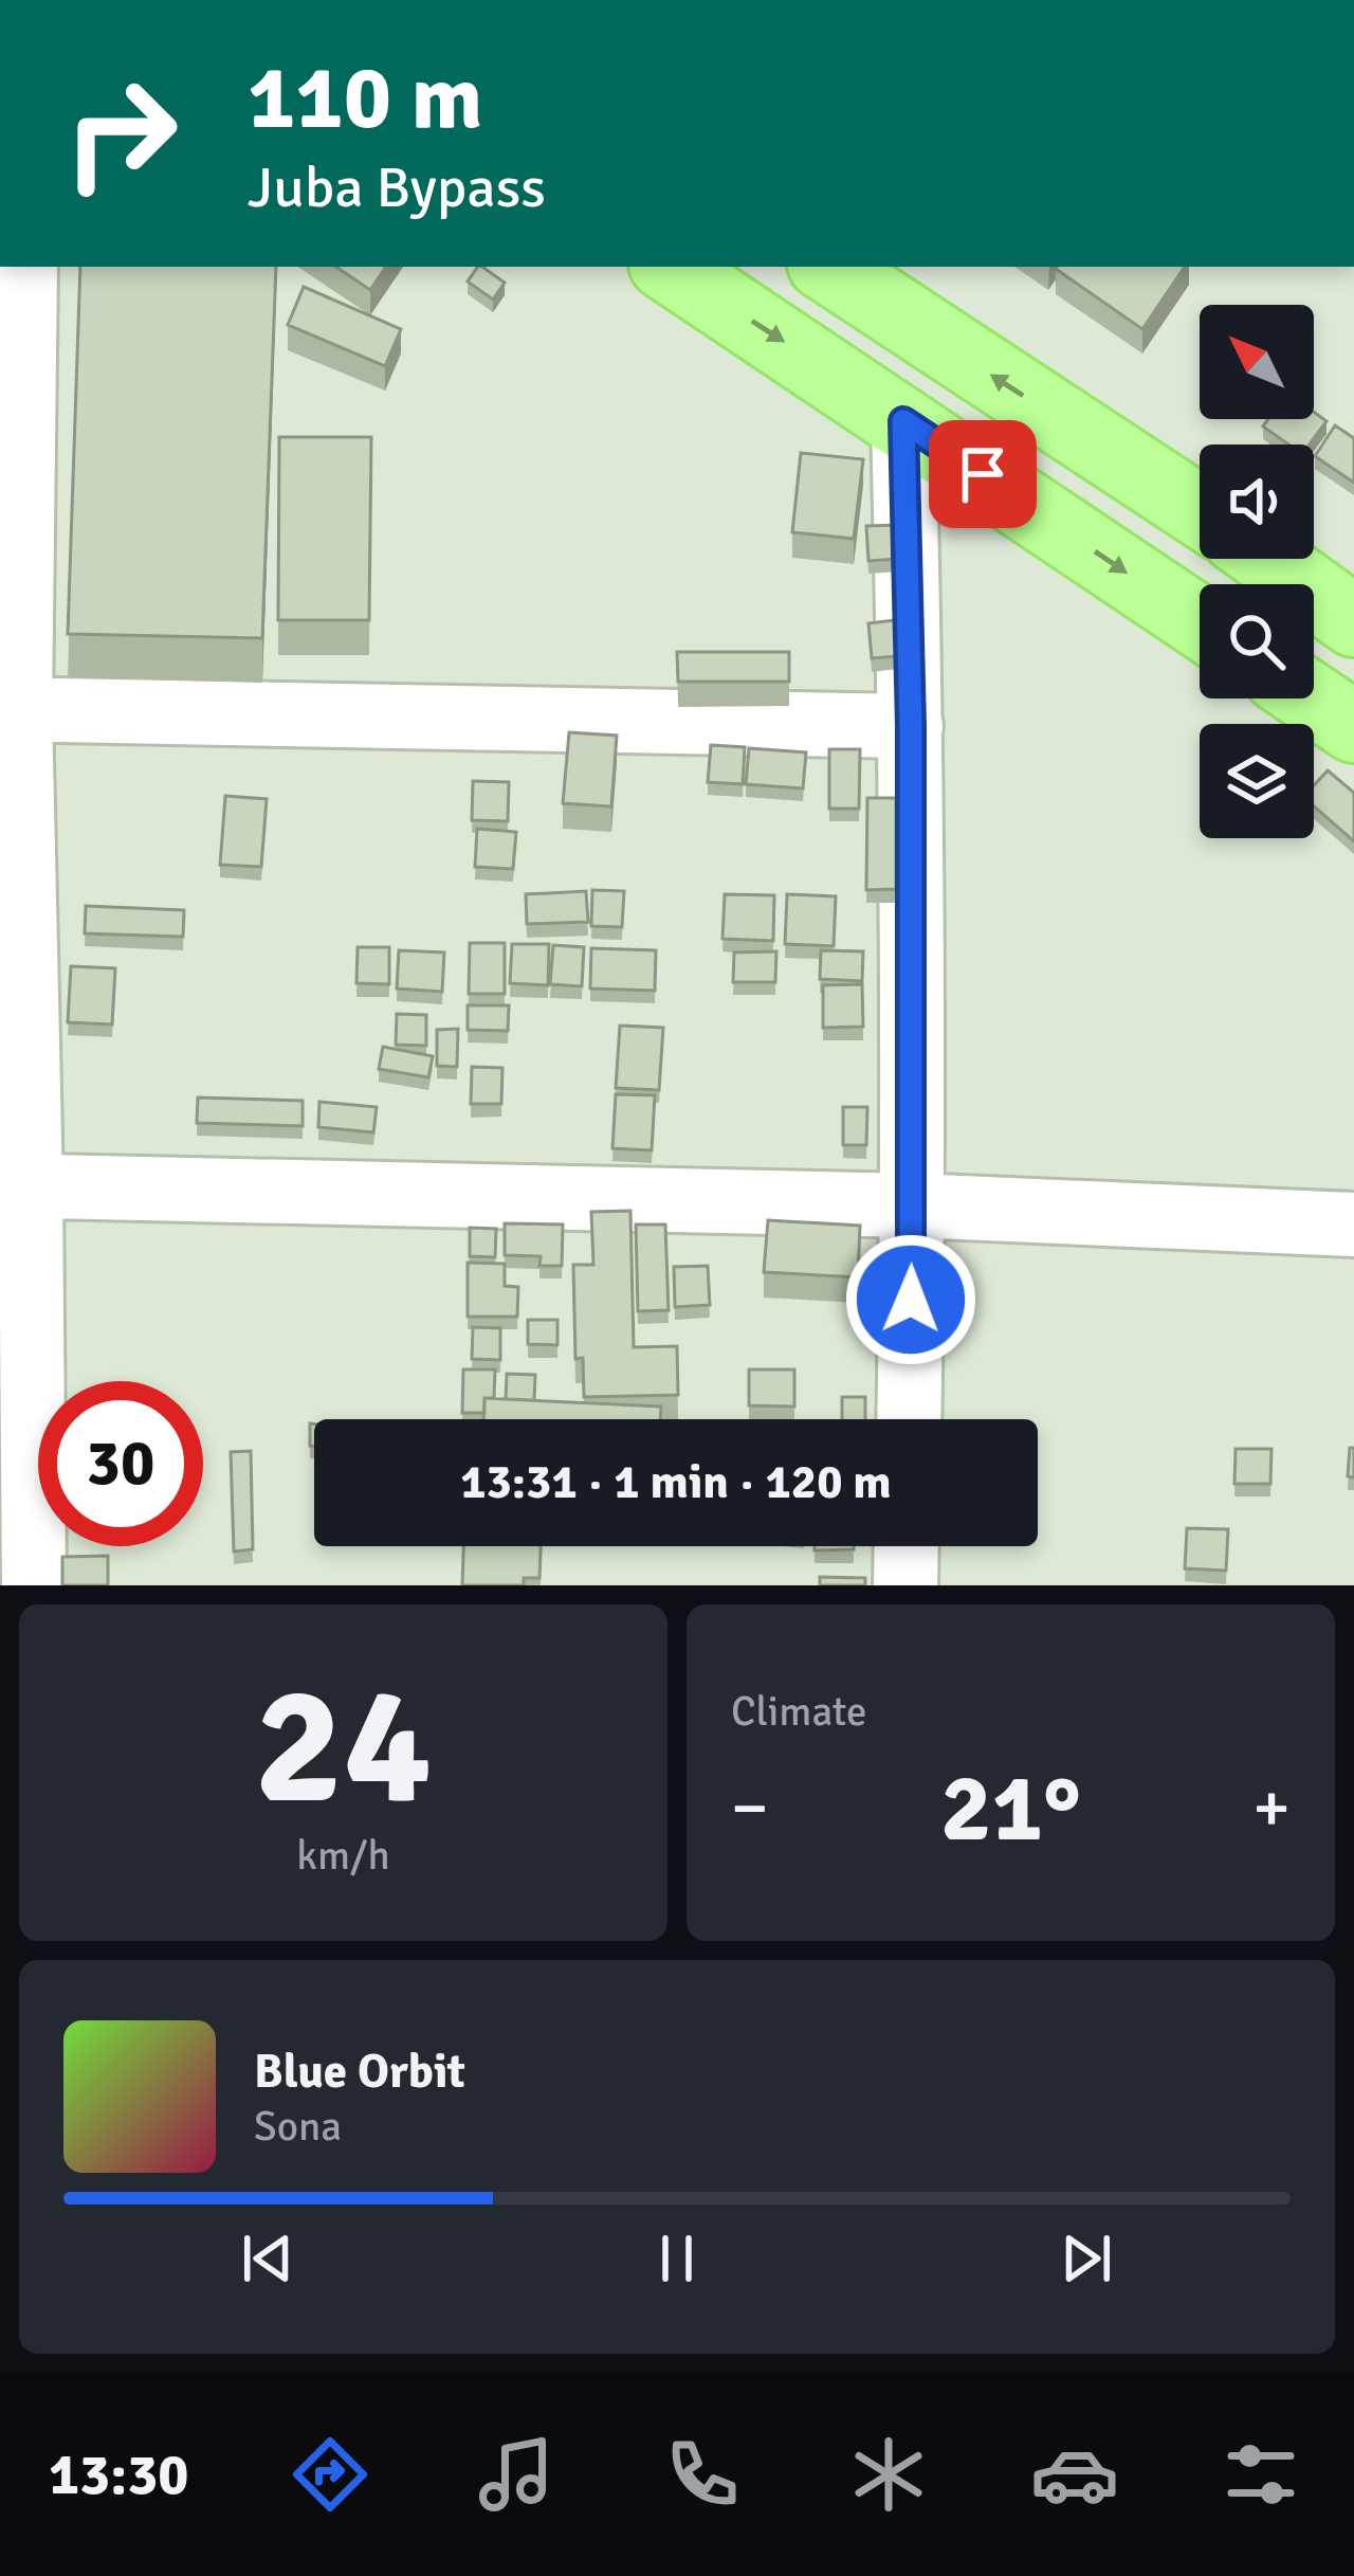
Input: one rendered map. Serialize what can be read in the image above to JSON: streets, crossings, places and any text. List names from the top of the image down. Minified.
{"north":"top left","page":{"turn":["110 m","Juba Bypass"],"limit":"30","trip":"13:31 · 1 min · 120 m","tile":[["24","km/h"],"Climate"],"heat":["−","21°","+"],"song":["Blue Orbit","Sona"],"tabs":"13:30"}}
